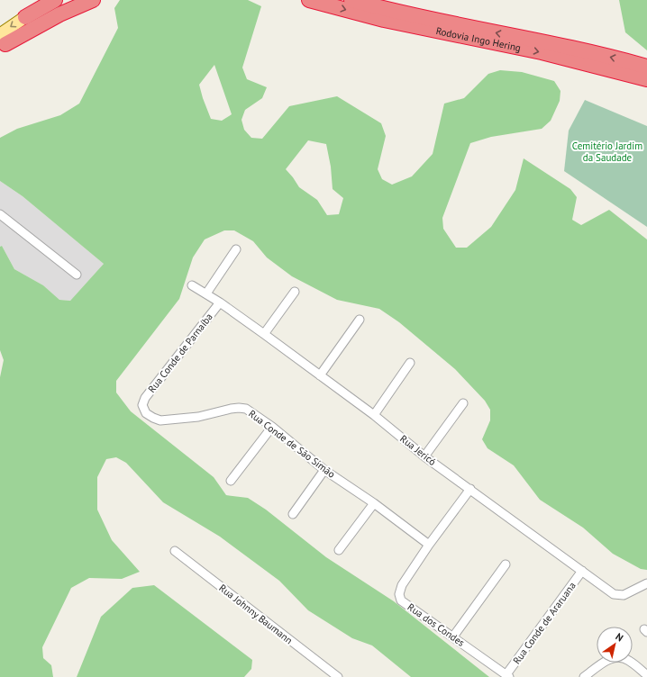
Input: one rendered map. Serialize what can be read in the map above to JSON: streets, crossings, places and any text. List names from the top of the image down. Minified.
{"streets":{"highway":["Rodovia Ingo Hering"],"street":["Rua Conde de Parnaíba","Rua Conde de São Simão","Rua Jericó","Rua Johnny Baumann","Rua Conde de Araruana","Rua dos Condes"]},"crossings":[["Rua Conde de Parnaíba","Rua Conde de São Simão"],["Rua Conde de Parnaíba","Rua Jericó"],["Rua Conde de São Simão","Rua dos Condes"],["Rua Jericó","Rua Conde de Araruana"],["Rua Jericó","Rua dos Condes"],["Rua Conde de Araruana","Rua dos Condes"]],"parks":["Cemitério Jardim da Saudade"],"north":"top right"}
